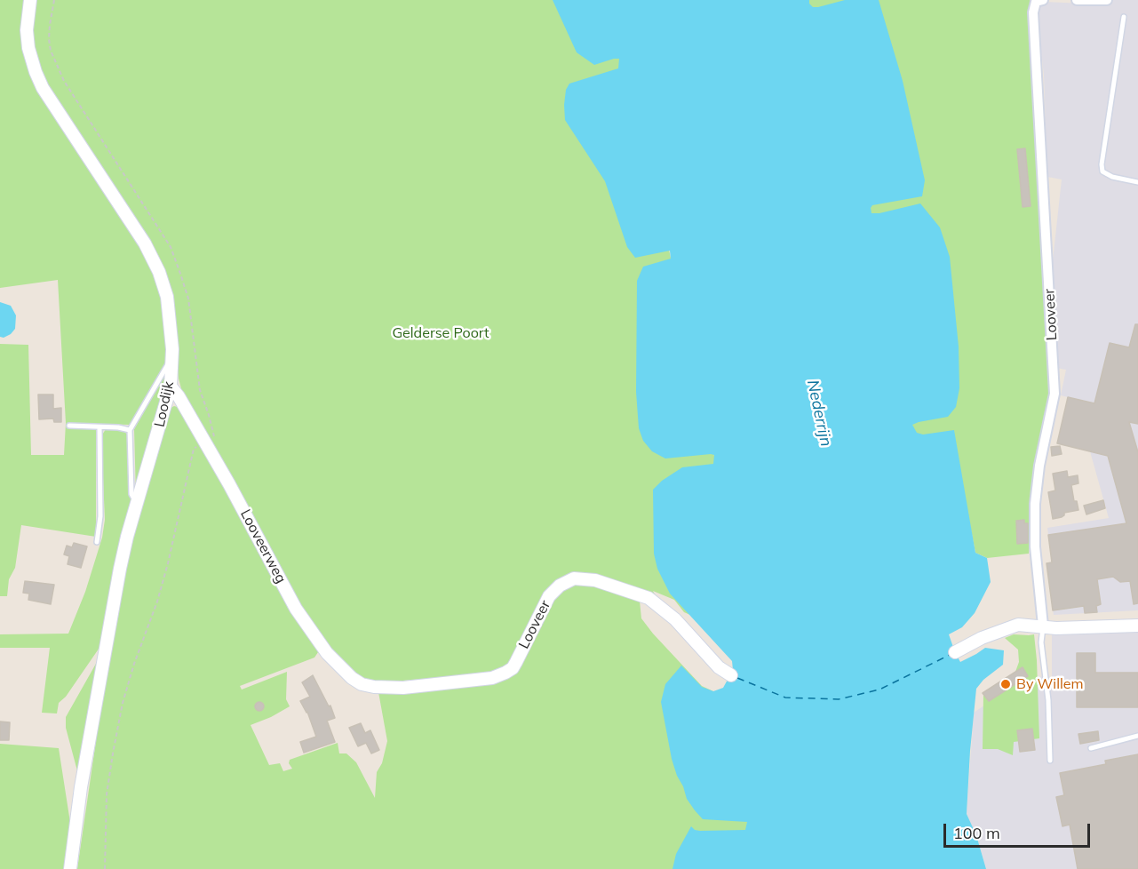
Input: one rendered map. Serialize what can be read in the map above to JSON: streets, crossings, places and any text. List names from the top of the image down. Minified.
{"streets":{"street":["Looveer","Loodijk","Looveerweg"]},"crossings":[["Looveer","Looveerweg"],["Loodijk","Looveerweg"]],"water":["Nederrijn"],"parks":["Gelderse Poort"],"places":["By Willem"],"scale_bar":"100 m"}
